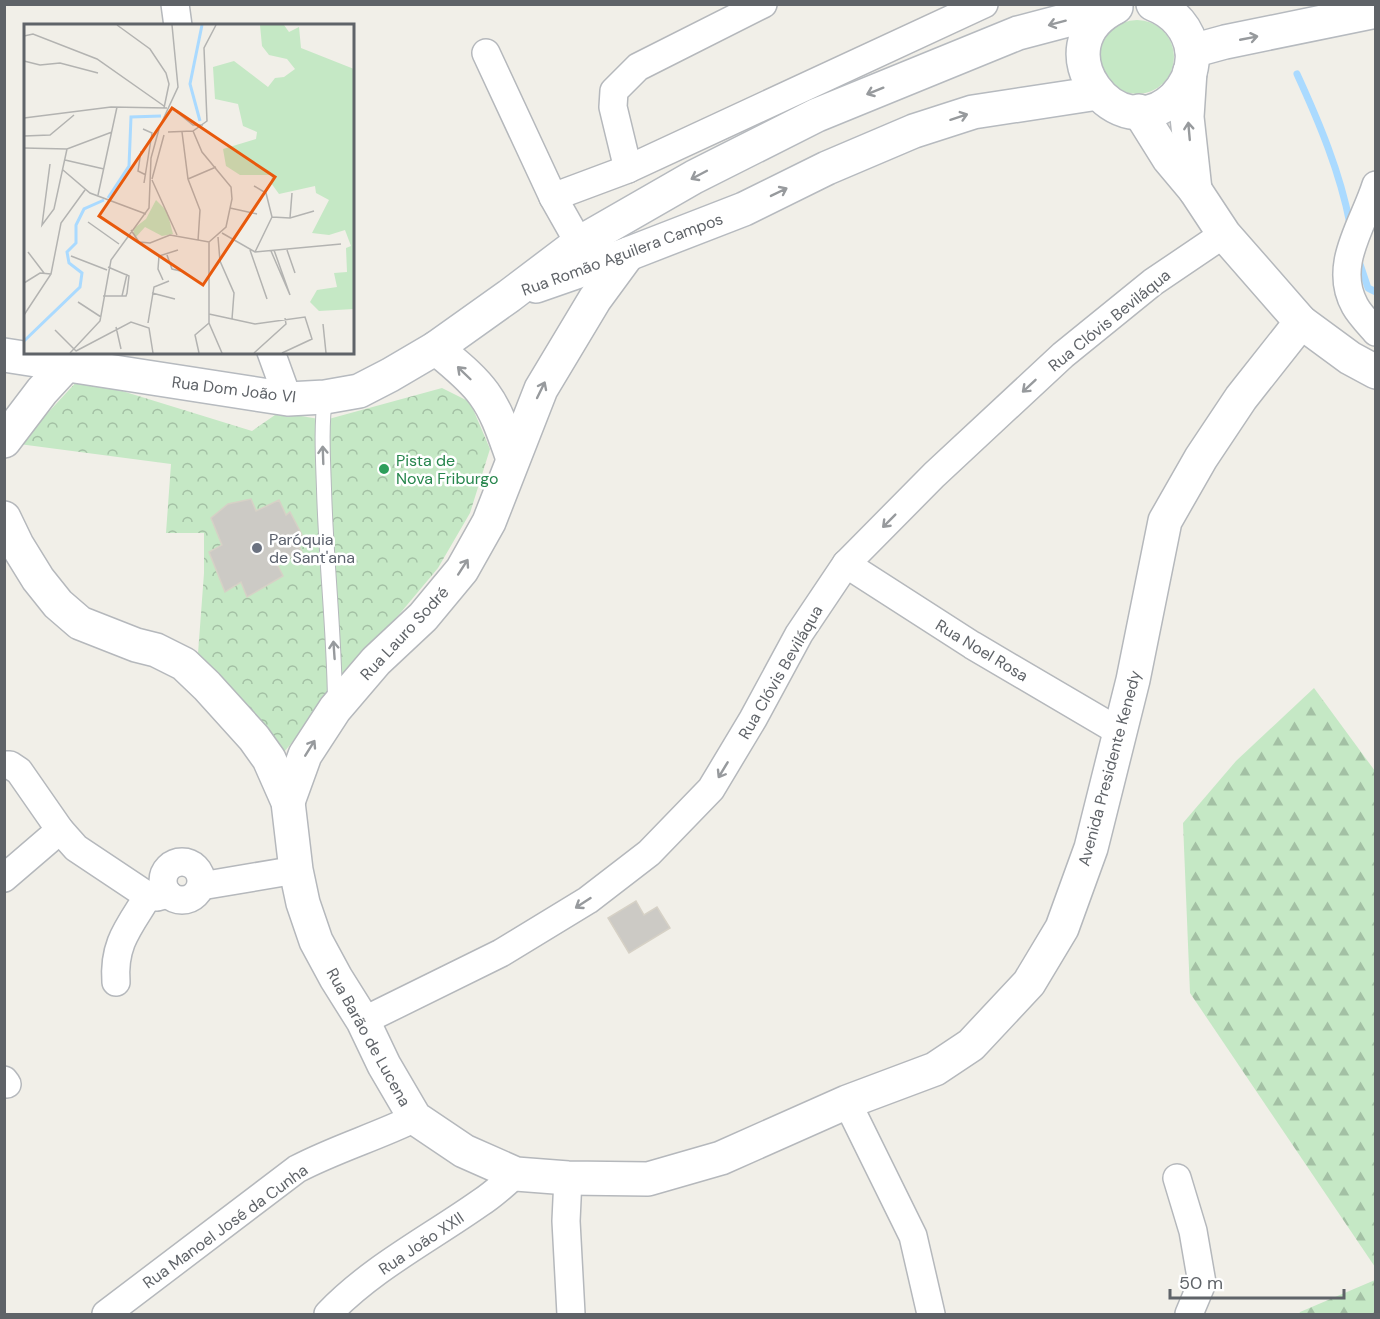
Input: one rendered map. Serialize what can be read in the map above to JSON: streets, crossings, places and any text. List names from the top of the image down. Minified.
{"streets":{"street":["Rua Romão Aguilera Campos","Rua Clóvis Beviláqua","Rua Dom João VI","Rua Lauro Sodré","Rua Noel Rosa","Avenida Presidente Kenedy","Rua Barão de Lucena","Rua Manoel José da Cunha","Rua João XXII"]},"crossings":[["Rua Romão Aguilera Campos","Rua Dom João VI"],["Rua Romão Aguilera Campos","Rua Lauro Sodré"],["Rua Clóvis Beviláqua","Rua Noel Rosa"],["Rua Clóvis Beviláqua","Rua Barão de Lucena"],["Rua Lauro Sodré","Rua Barão de Lucena"],["Rua Noel Rosa","Avenida Presidente Kenedy"],["Avenida Presidente Kenedy","Rua Barão de Lucena"],["Rua Barão de Lucena","Rua Manoel José da Cunha"],["Rua Barão de Lucena","Rua João XXII"]],"one_way":["Rua Clóvis Beviláqua","Rua Lauro Sodré"],"places":["Pista de Nova Friburgo","Paróquia de Sant'ana"],"scale_bar":"50 m"}
